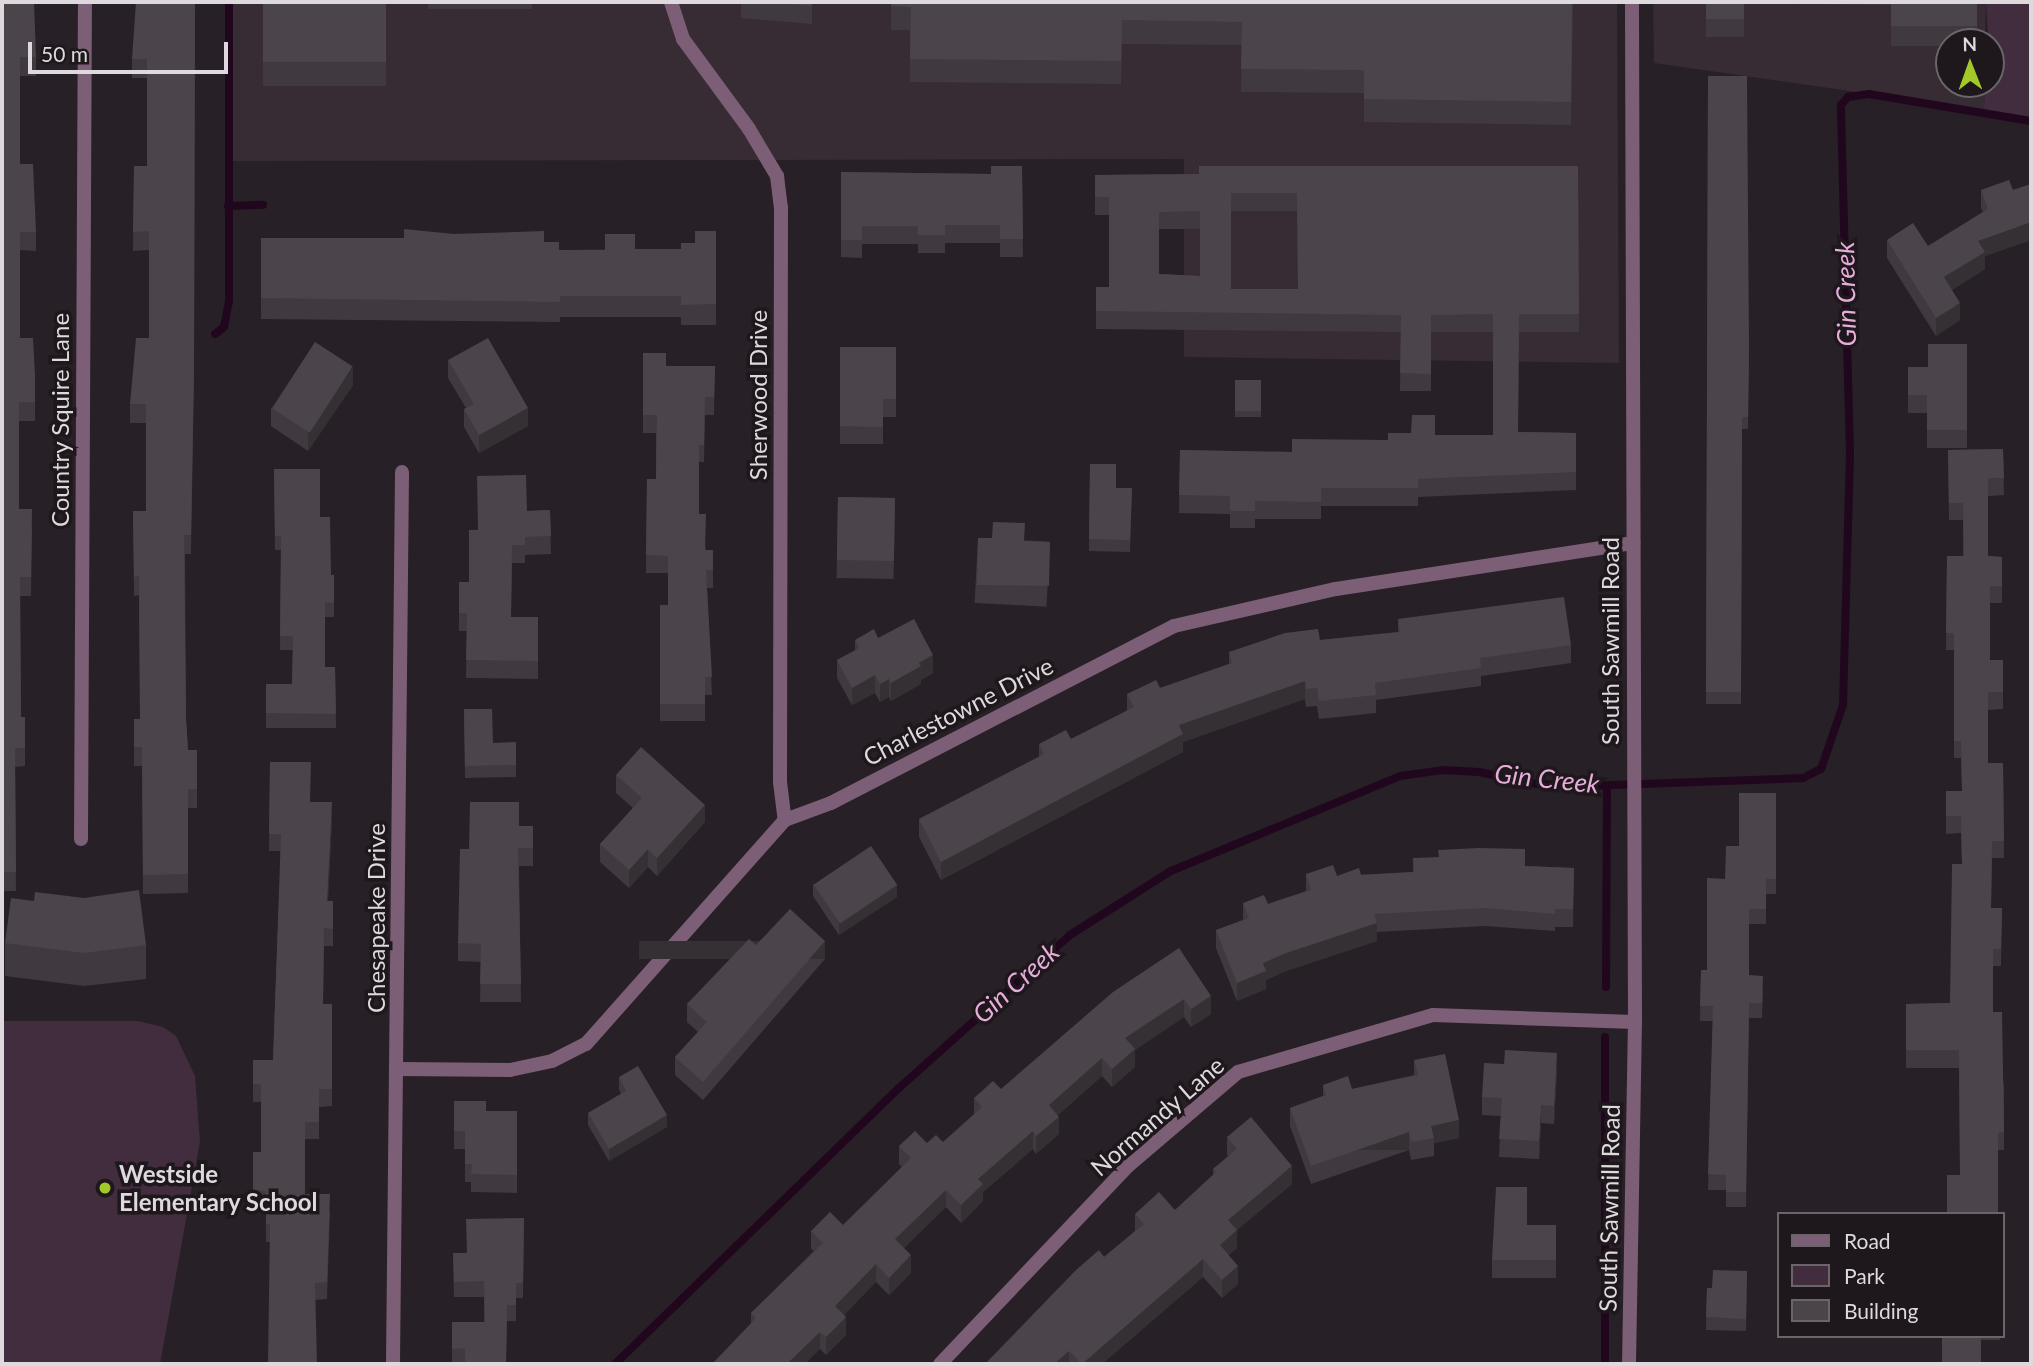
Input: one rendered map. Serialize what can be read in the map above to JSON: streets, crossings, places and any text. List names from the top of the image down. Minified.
{"streets":{"street":["Sherwood Drive","Country Squire Lane","South Sawmill Road","Charlestowne Drive","Chesapeake Drive","Normandy Lane"]},"crossings":[["Sherwood Drive","Charlestowne Drive"],["South Sawmill Road","Charlestowne Drive"],["South Sawmill Road","Normandy Lane"],["Charlestowne Drive","Chesapeake Drive"]],"water":["Gin Creek"],"places":["Westside Elementary School"],"legend":["Road","Park","Building"],"scale_bar":"50 m","north":"top"}
